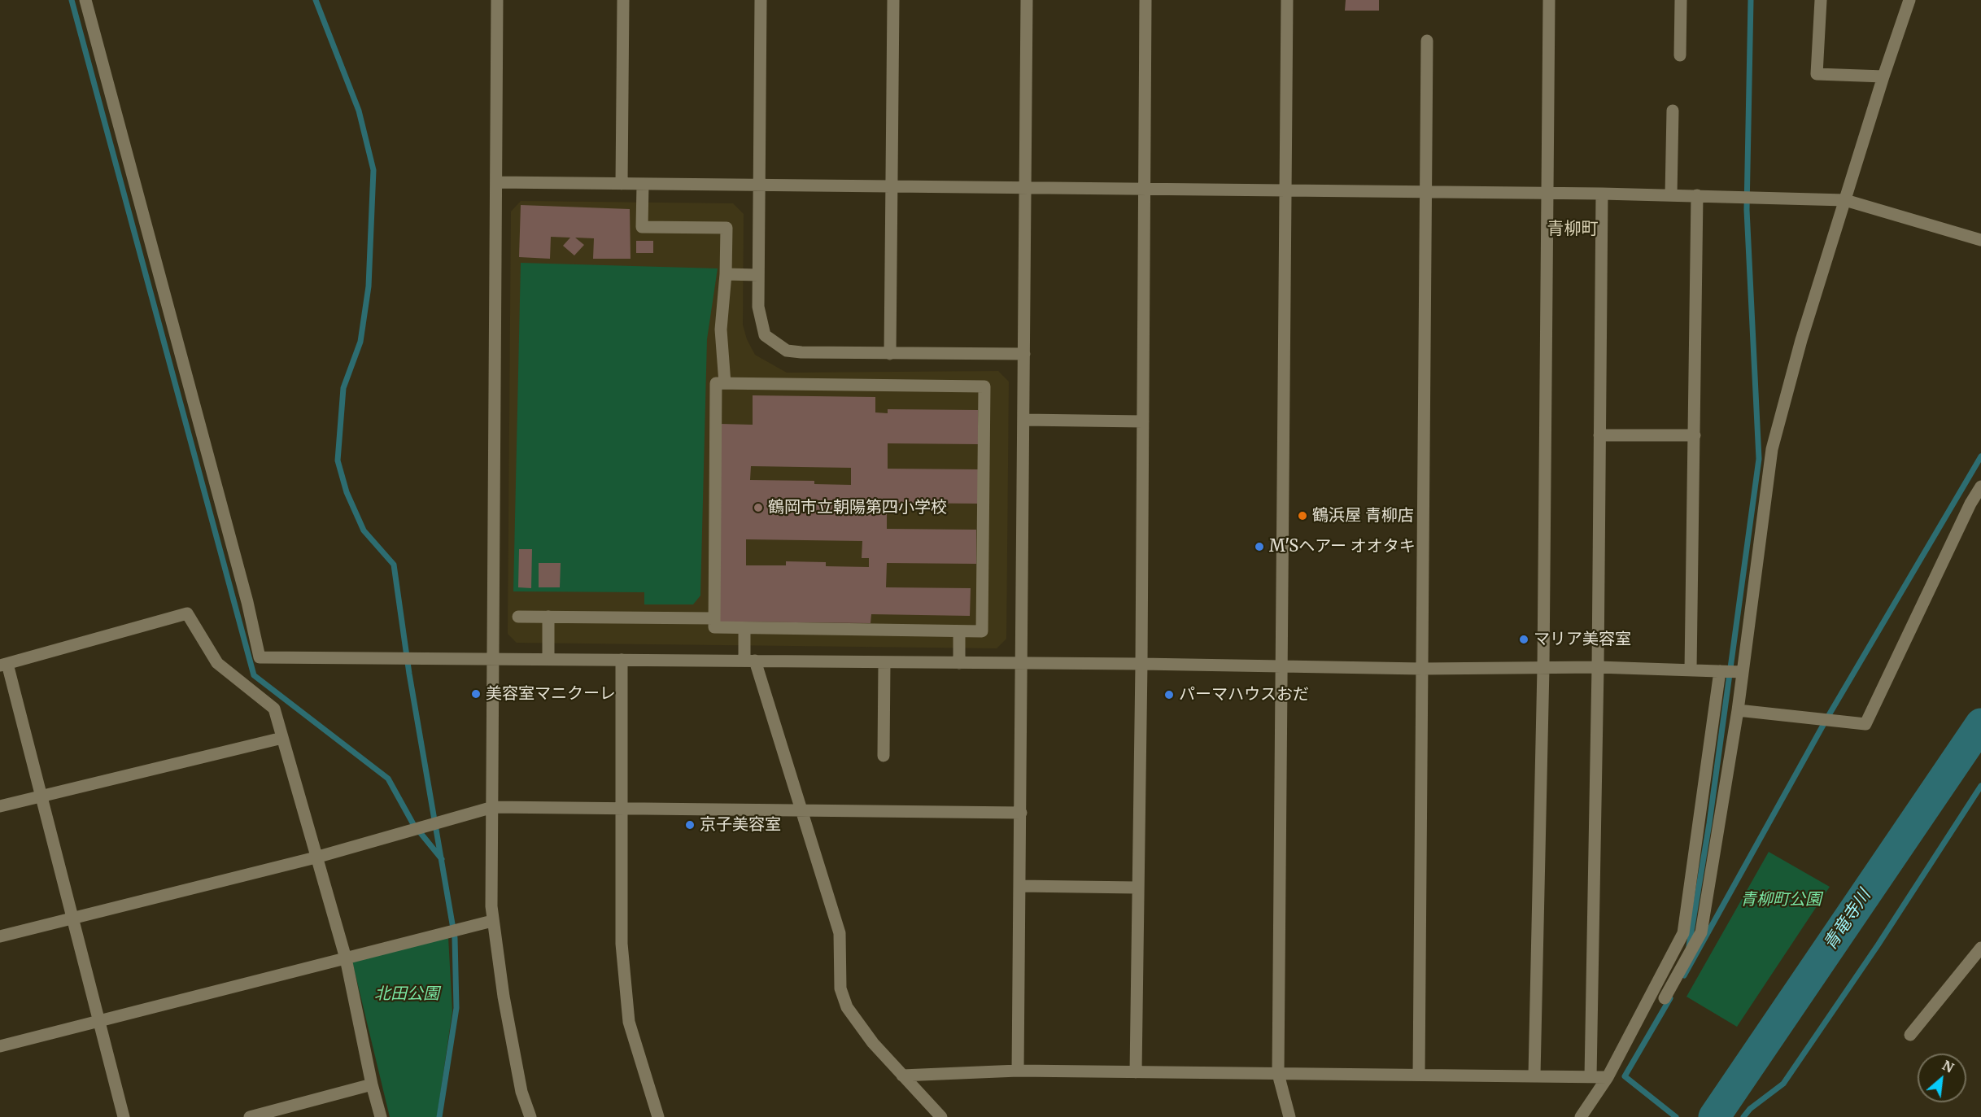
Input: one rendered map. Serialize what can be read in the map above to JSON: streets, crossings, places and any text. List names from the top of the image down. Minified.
{"districts":["青柳町"],"water":["青竜寺川"],"parks":["青柳町公園","北田公園"],"places":["鶴岡市立朝陽第四小学校","鶴浜屋 青柳店","M'Sヘアー オオタキ","マリア美容室","美容室マニクーレ","パーマハウスおだ","京子美容室"],"north":"top right"}
